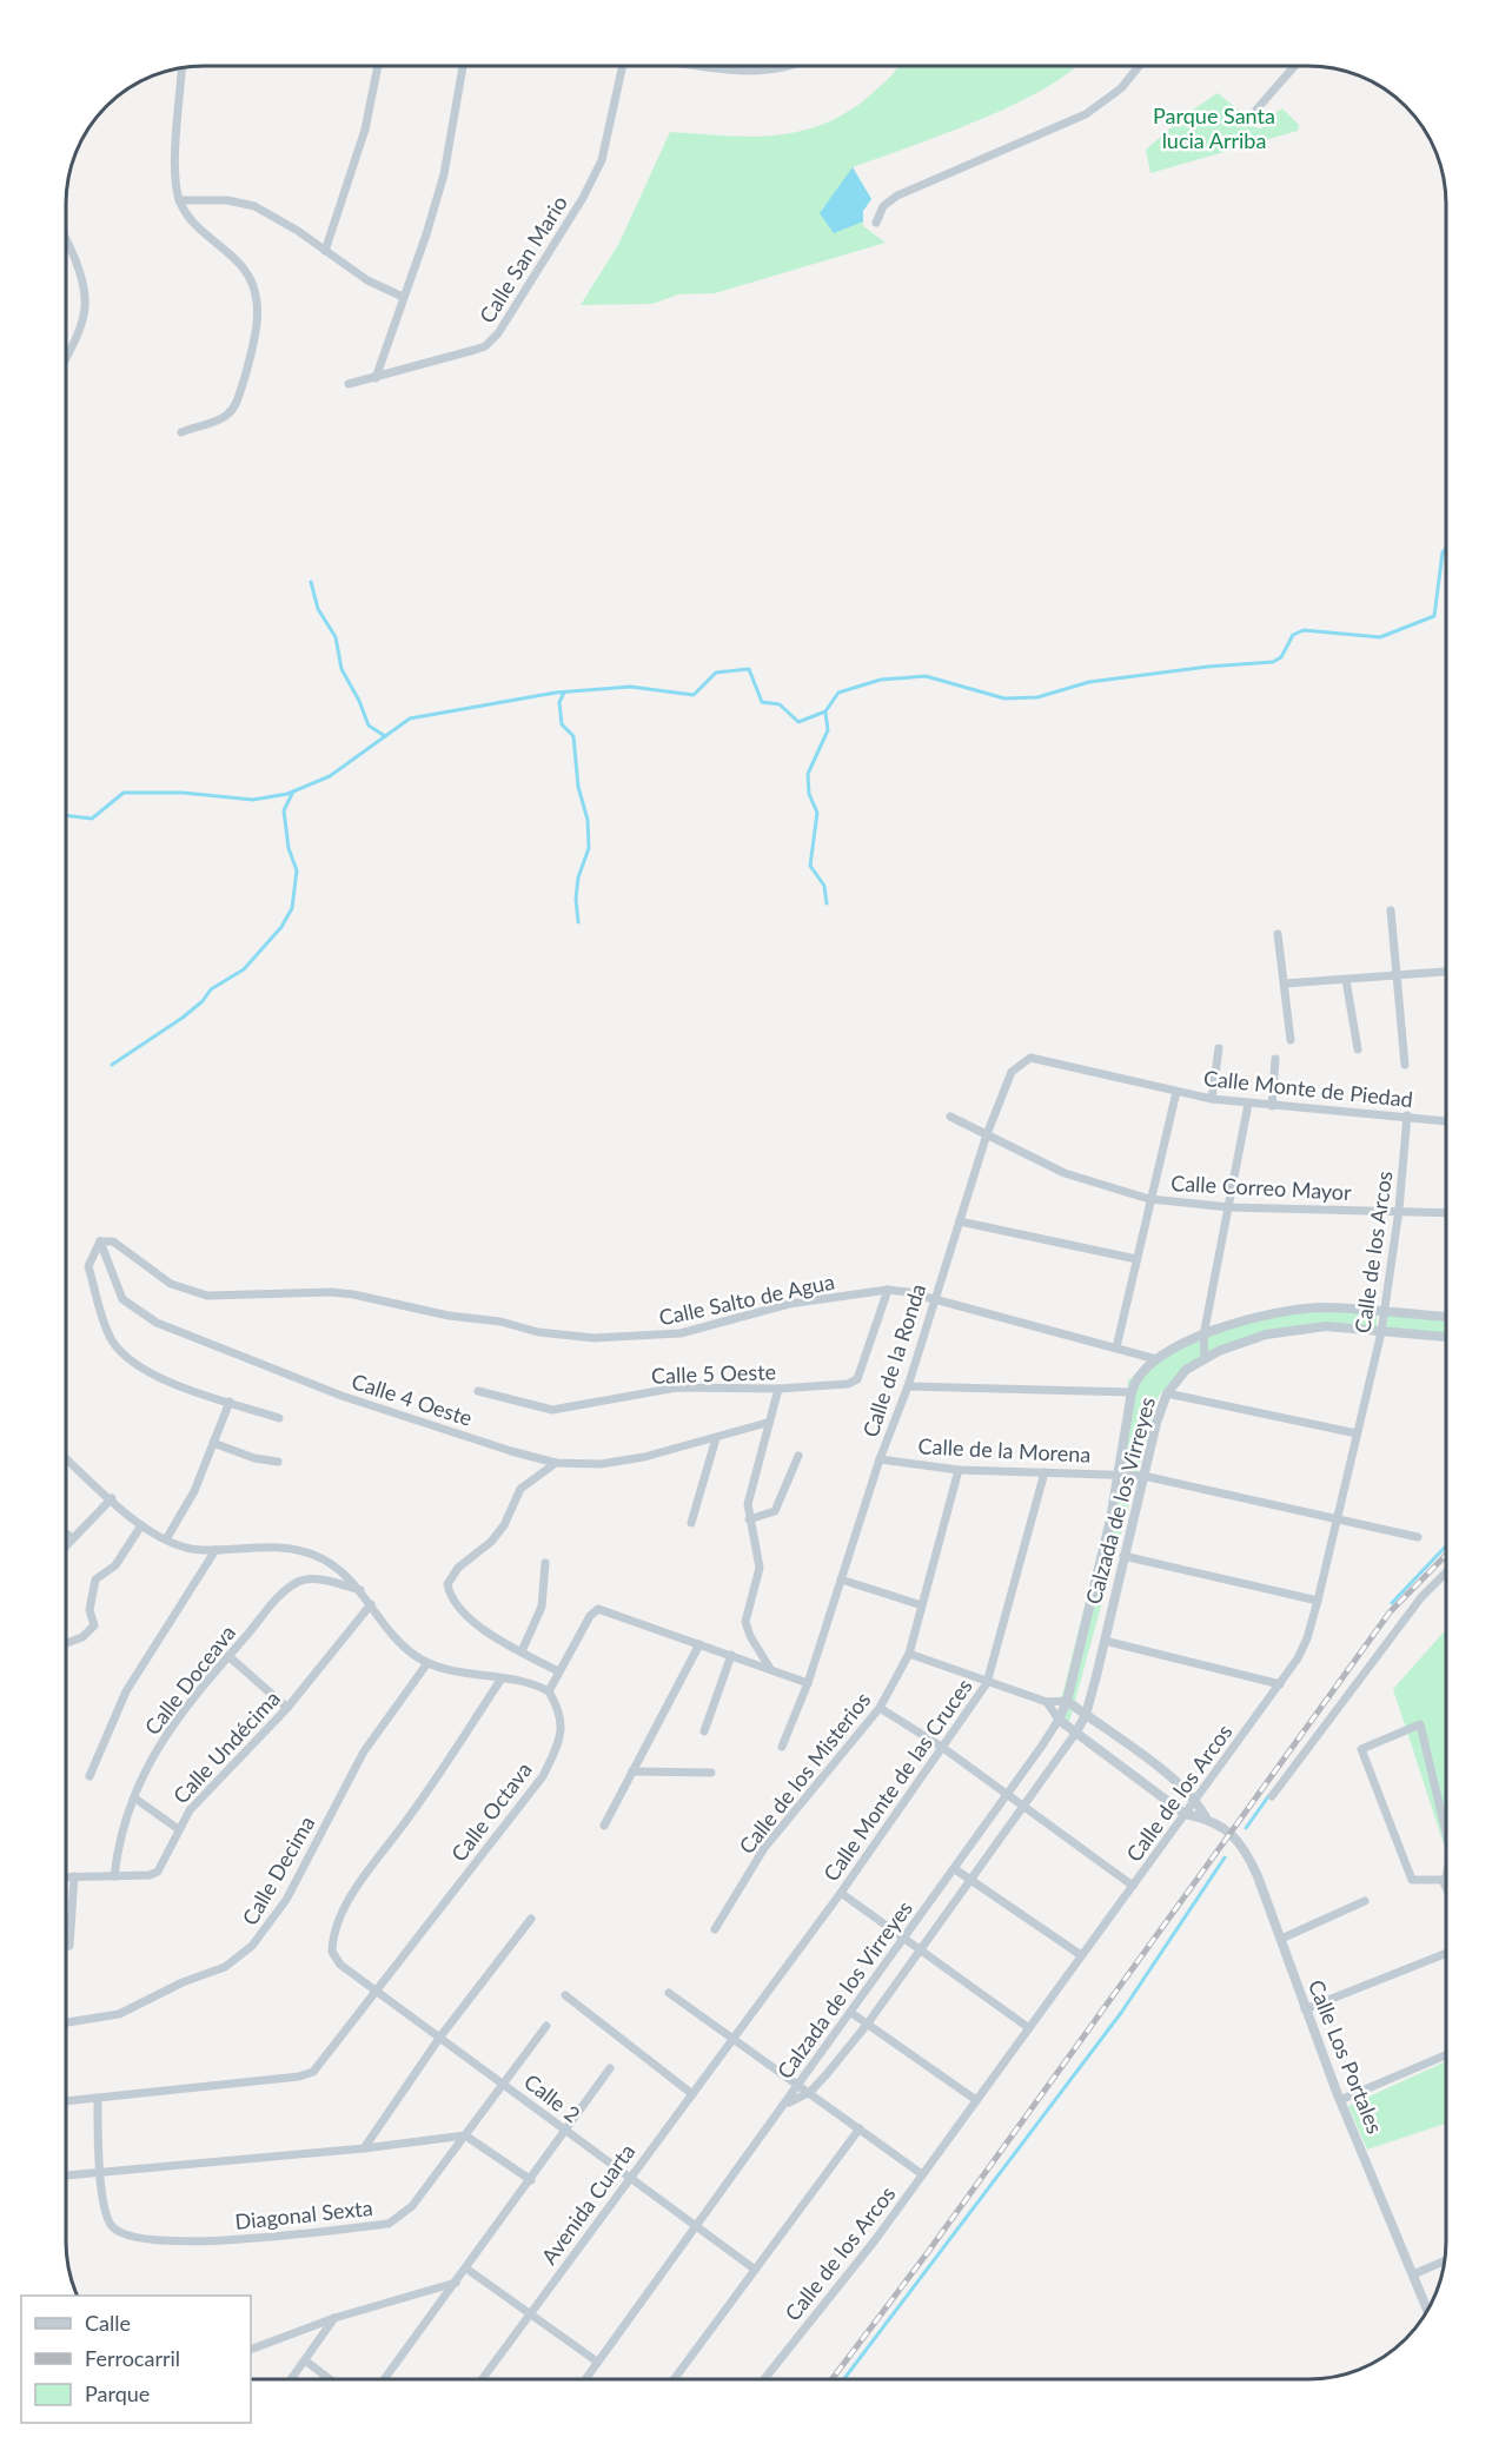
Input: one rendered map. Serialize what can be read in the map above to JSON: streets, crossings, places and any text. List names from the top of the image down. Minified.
{"streets":{"street":["Calle San Mario","Calle Monte de Piedad","Calle Correo Mayor","Calle de los Arcos","Calle Salto de Agua","Calle de la Ronda","Calle 5 Oeste","Calle 4 Oeste","Calle de la Morena","Calzada de los Virreyes","Calle Doceava","Calle Undécima","Calle de los Misterios","Calle Monte de las Cruces","Calle Octava","Calle Decima","Calle Los Portales","Calle 2","Avenida Cuarta","Diagonal Sexta"]},"crossings":[["Calle Monte de Piedad","Calle de los Arcos"],["Calle Monte de Piedad","Calle de la Ronda"],["Calle Correo Mayor","Calle de los Arcos"],["Calle Correo Mayor","Calle de la Ronda"],["Calle de los Arcos","Calle de la Morena"],["Calle de los Arcos","Calzada de los Virreyes"],["Calle de los Arcos","Calle Los Portales"],["Calle Salto de Agua","Calle de la Ronda"],["Calle Salto de Agua","Calle 5 Oeste"],["Calle Salto de Agua","Calle 4 Oeste"],["Calle Salto de Agua","Calzada de los Virreyes"],["Calle de la Ronda","Calle de la Morena"],["Calle de la Morena","Calzada de los Virreyes"],["Calle de la Morena","Calle de los Misterios"],["Calle de la Morena","Calle Monte de las Cruces"],["Calzada de los Virreyes","Calle Los Portales"],["Calle Doceava","Calle Undécima"],["Calle Monte de las Cruces","Avenida Cuarta"],["Calle Octava","Calle 2"],["Calle 2","Avenida Cuarta"],["Calle 2","Diagonal Sexta"]],"parks":["Parque Santa lucia Arriba"],"legend":["Calle","Ferrocarril","Parque"]}
